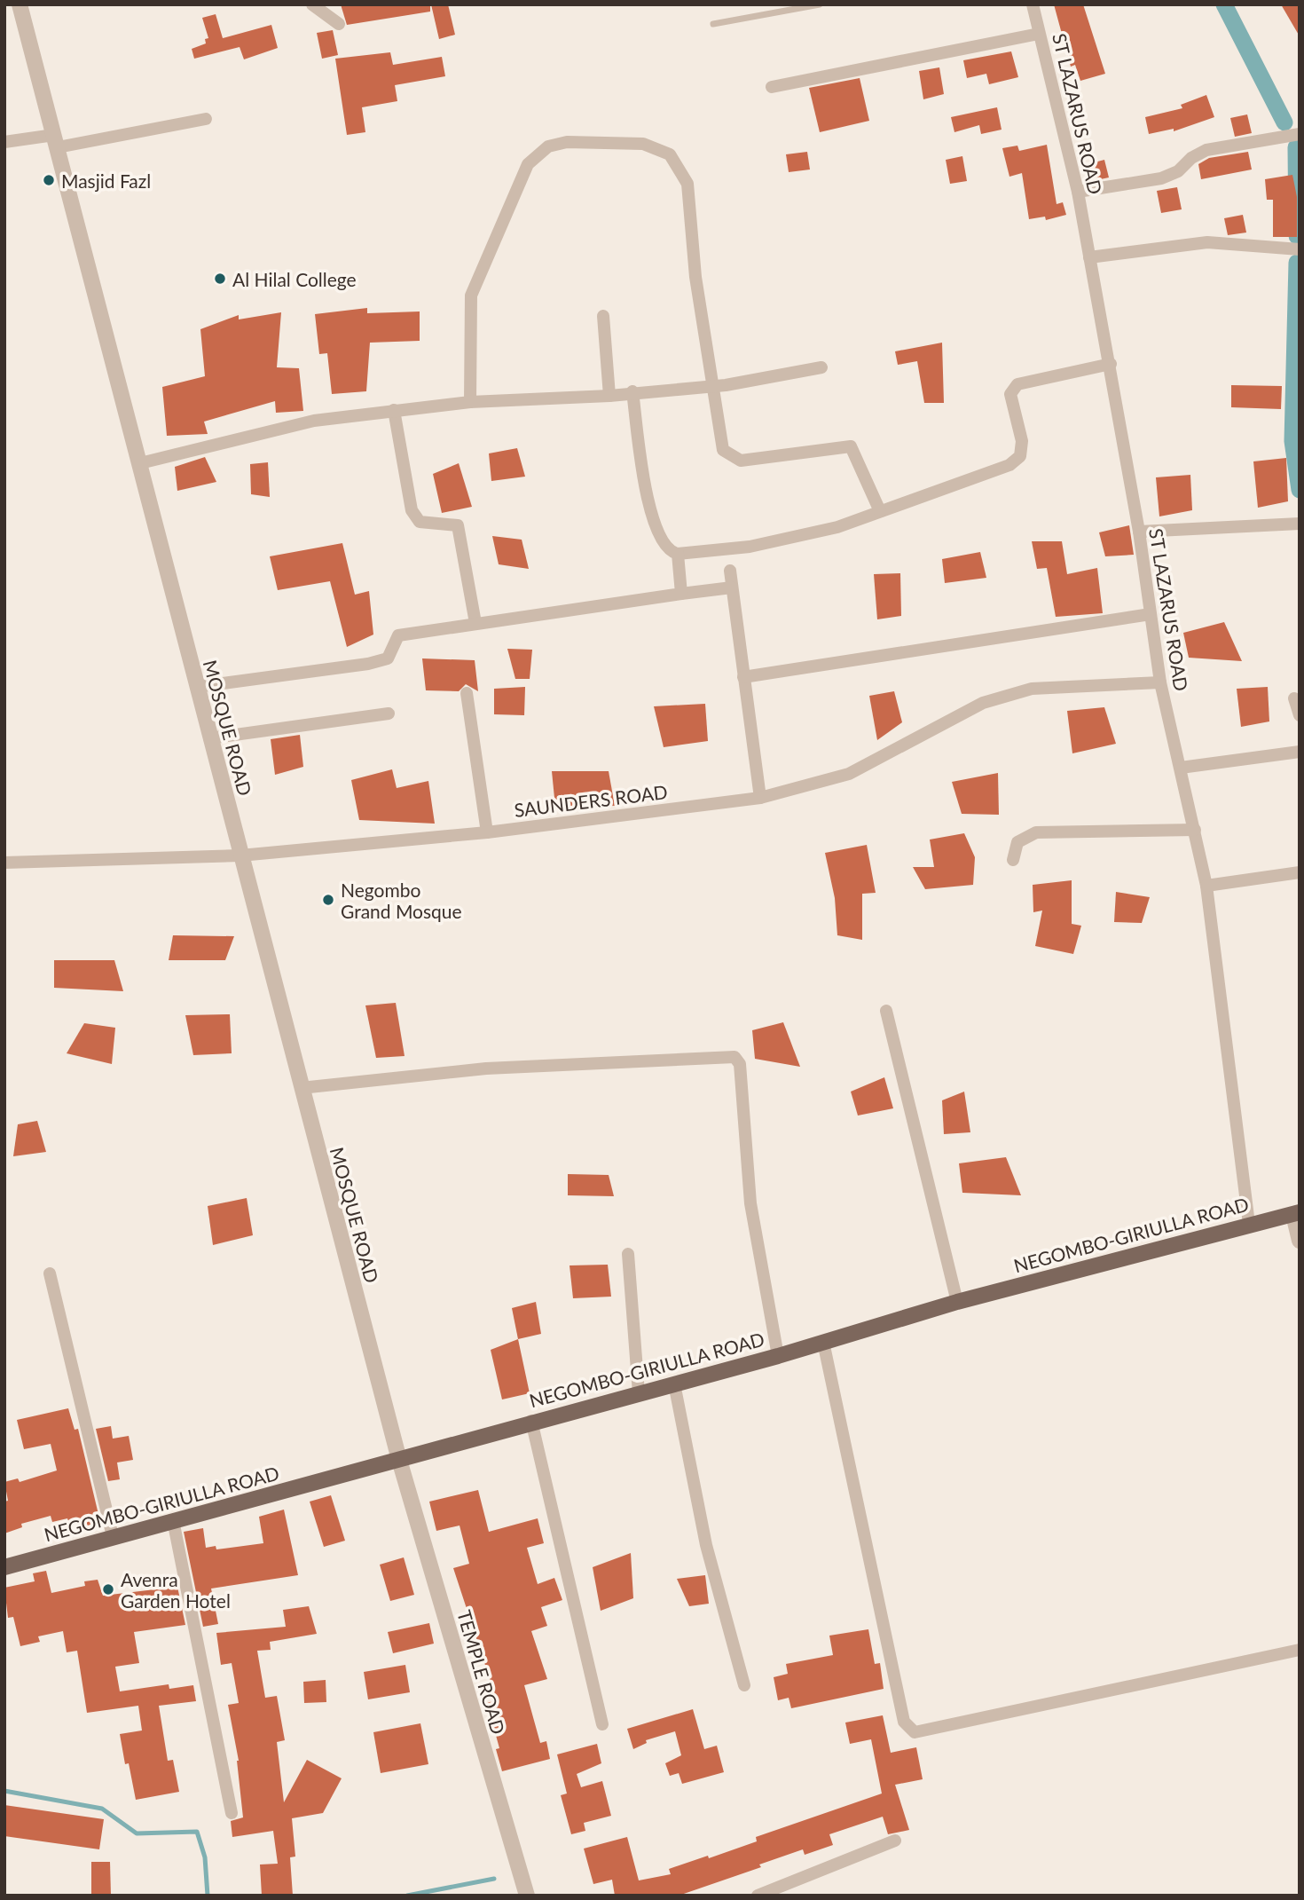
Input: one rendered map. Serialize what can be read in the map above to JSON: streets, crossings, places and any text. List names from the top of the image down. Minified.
{"streets":{"main road":["NEGOMBO-GIRIULLA ROAD"],"street":["ST LAZARUS ROAD","MOSQUE ROAD","SAUNDERS ROAD","TEMPLE ROAD"]},"crossings":[["ST LAZARUS ROAD","SAUNDERS ROAD"],["ST LAZARUS ROAD","NEGOMBO-GIRIULLA ROAD"],["MOSQUE ROAD","SAUNDERS ROAD"],["MOSQUE ROAD","NEGOMBO-GIRIULLA ROAD"],["MOSQUE ROAD","TEMPLE ROAD"],["NEGOMBO-GIRIULLA ROAD","TEMPLE ROAD"]],"places":["Masjid Fazl","Al Hilal College","Negombo Grand Mosque","Avenra Garden Hotel"]}
